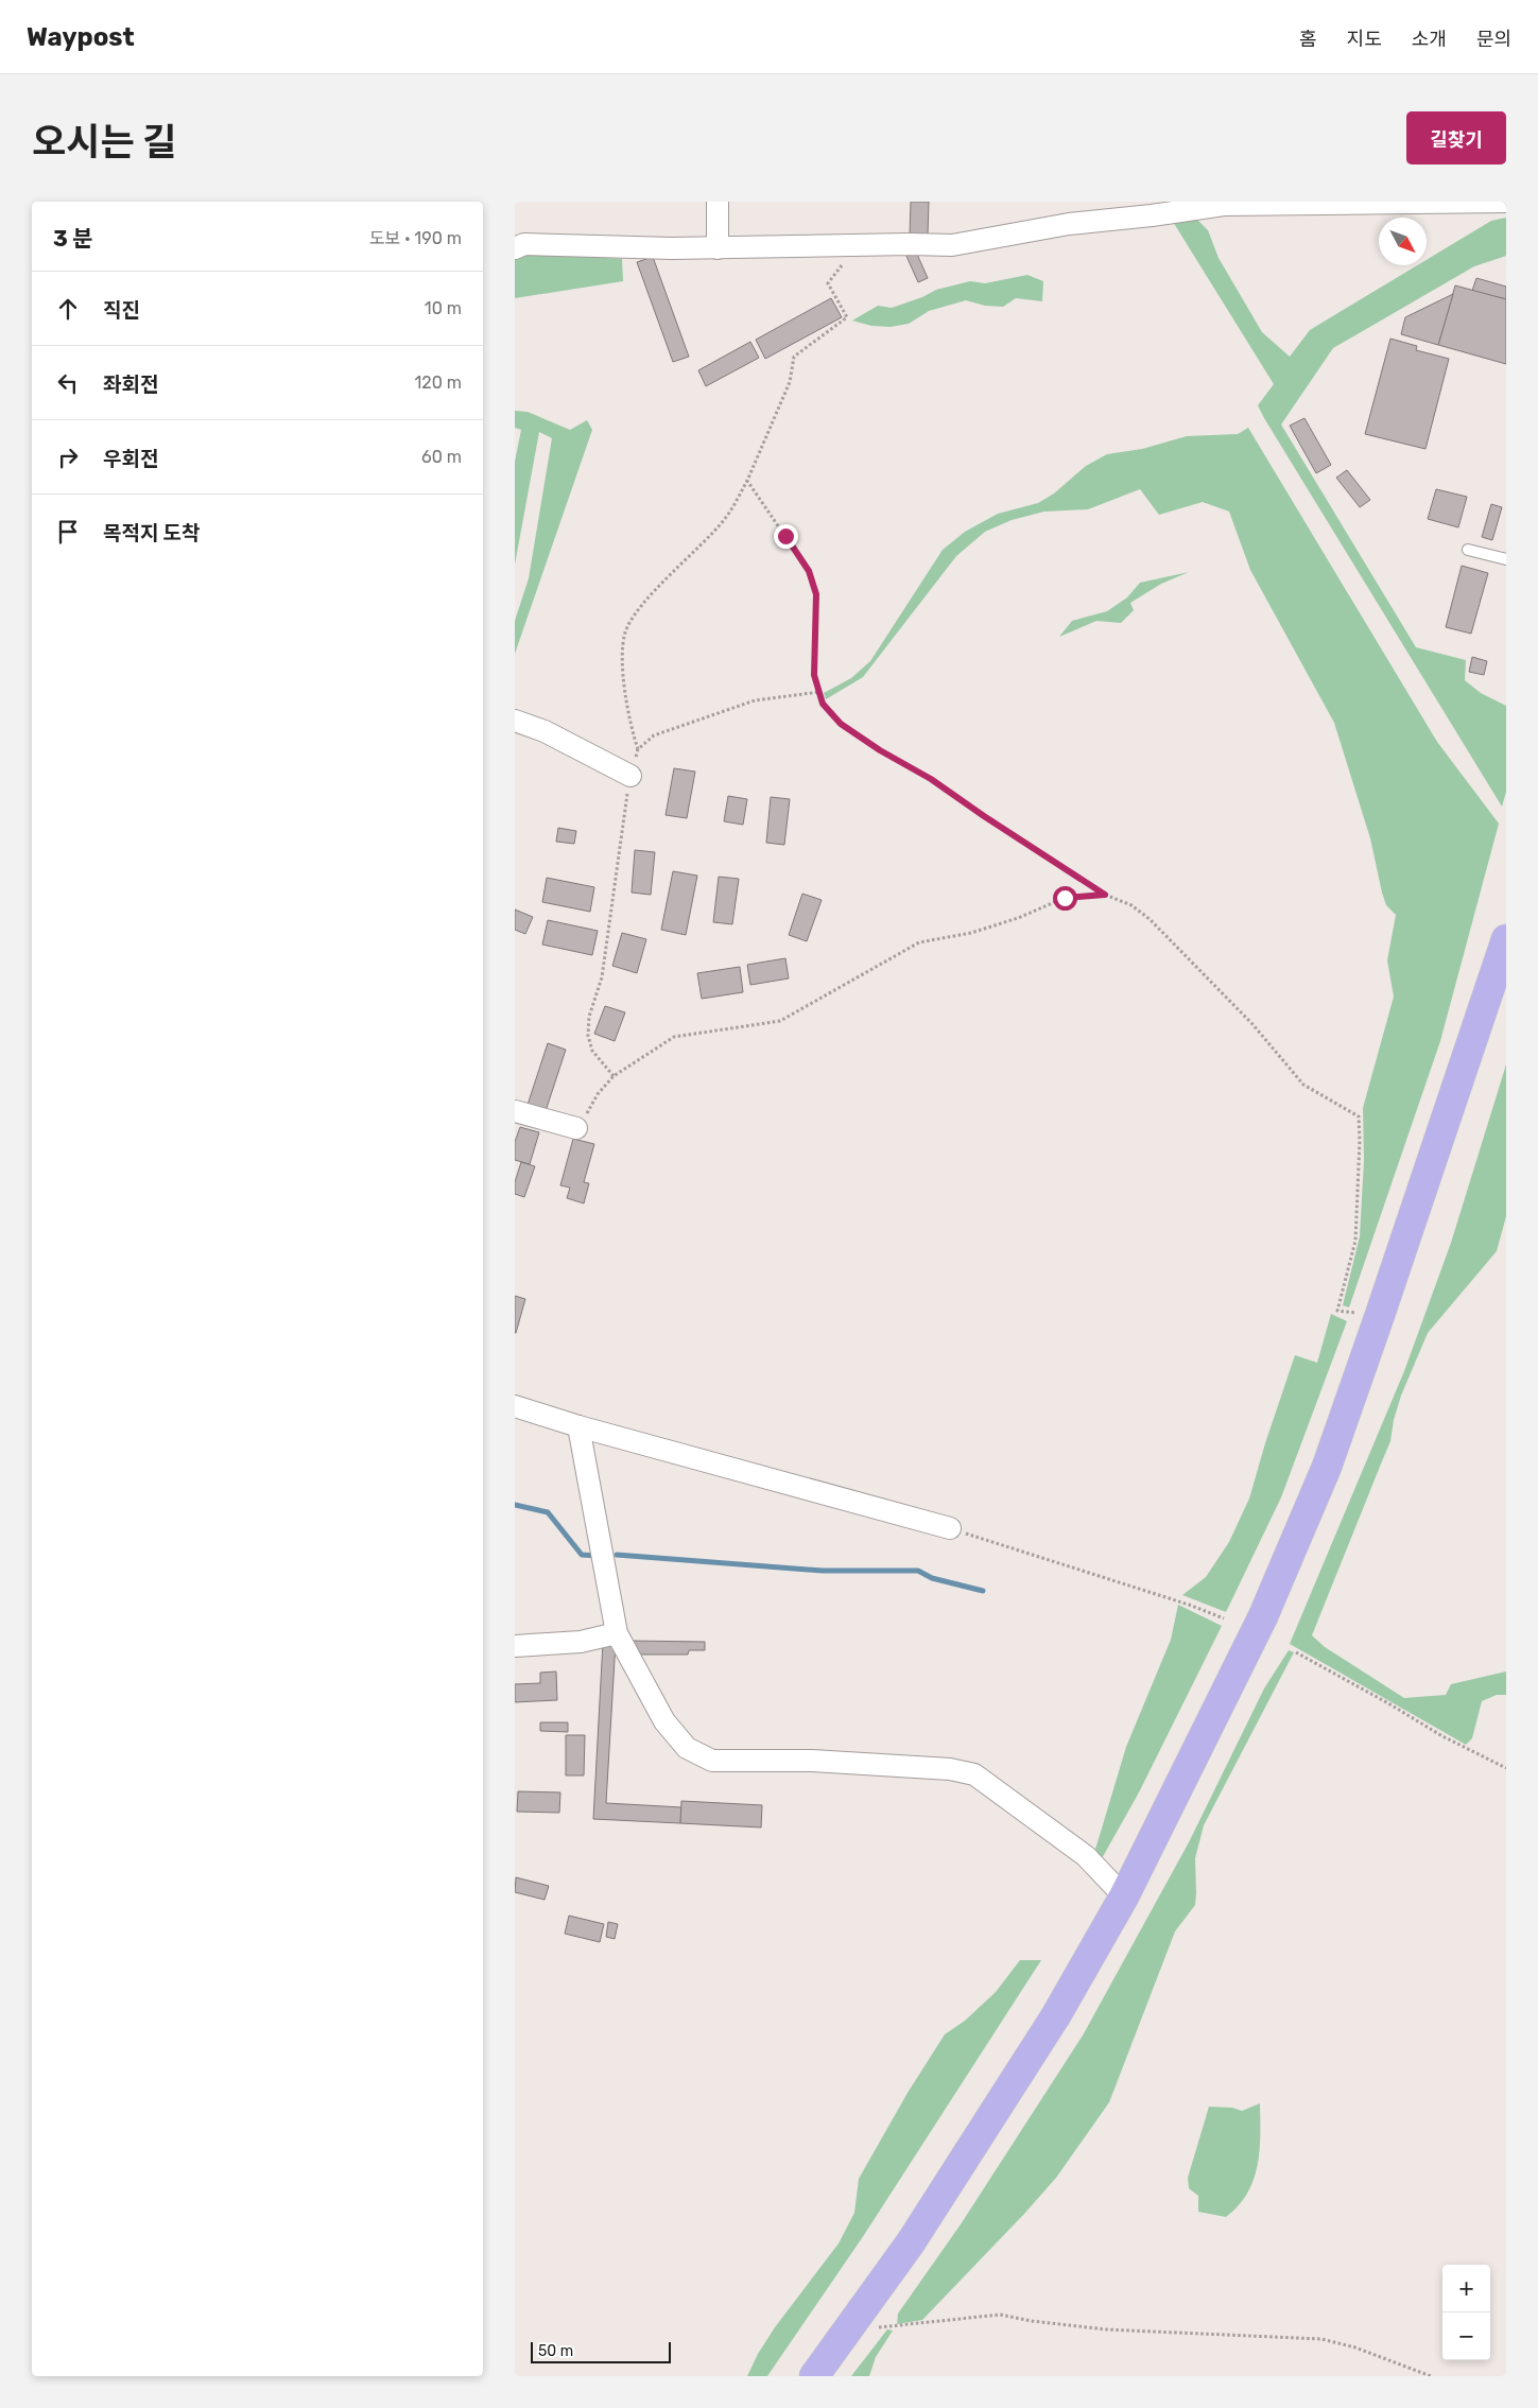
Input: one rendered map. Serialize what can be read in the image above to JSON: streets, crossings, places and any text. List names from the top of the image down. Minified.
{"scale_bar":"50 m","north":"bottom right","page":{"header":"Waypost","nav":["홈","지도","소개","문의"],"title":"오시는 길","buttons":"길찾기","heading":["3 분","도보 · 190 m"],"list":[["직진","10 m"],["좌회전","120 m"],["우회전","60 m"],"목적지 도착"],"map_buttons":["+","−"],"scale":"50 m"}}
